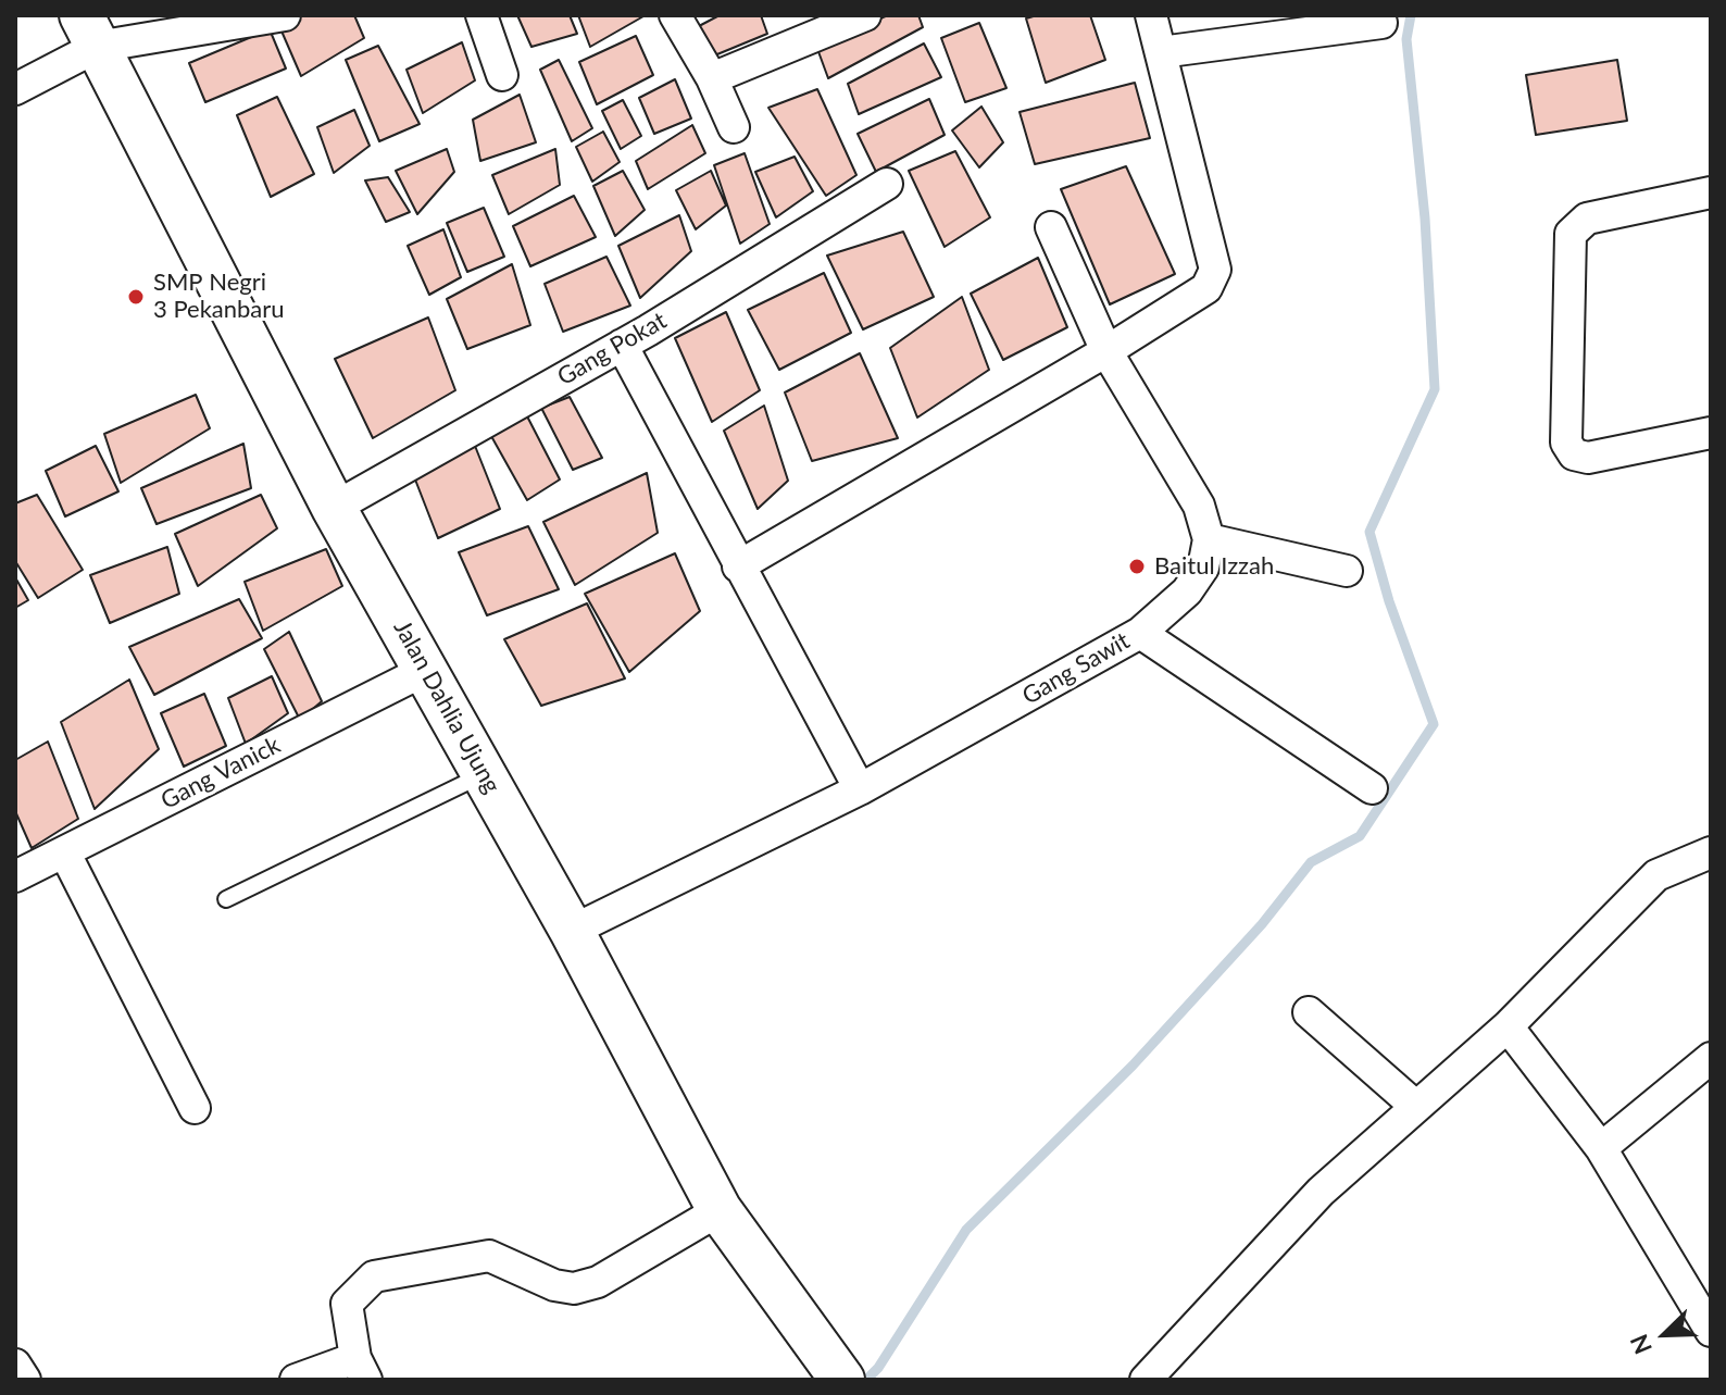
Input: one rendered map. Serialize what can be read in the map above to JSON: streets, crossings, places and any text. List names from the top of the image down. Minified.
{"streets":{"main road":["Jalan Dahlia Ujung"],"street":["Gang Pokat","Gang Sawit","Gang Vanick"]},"crossings":[["Gang Pokat","Jalan Dahlia Ujung"],["Gang Sawit","Jalan Dahlia Ujung"],["Jalan Dahlia Ujung","Gang Vanick"]],"places":["SMP Negri 3 Pekanbaru","Baitul Izzah"],"north":"bottom left"}
